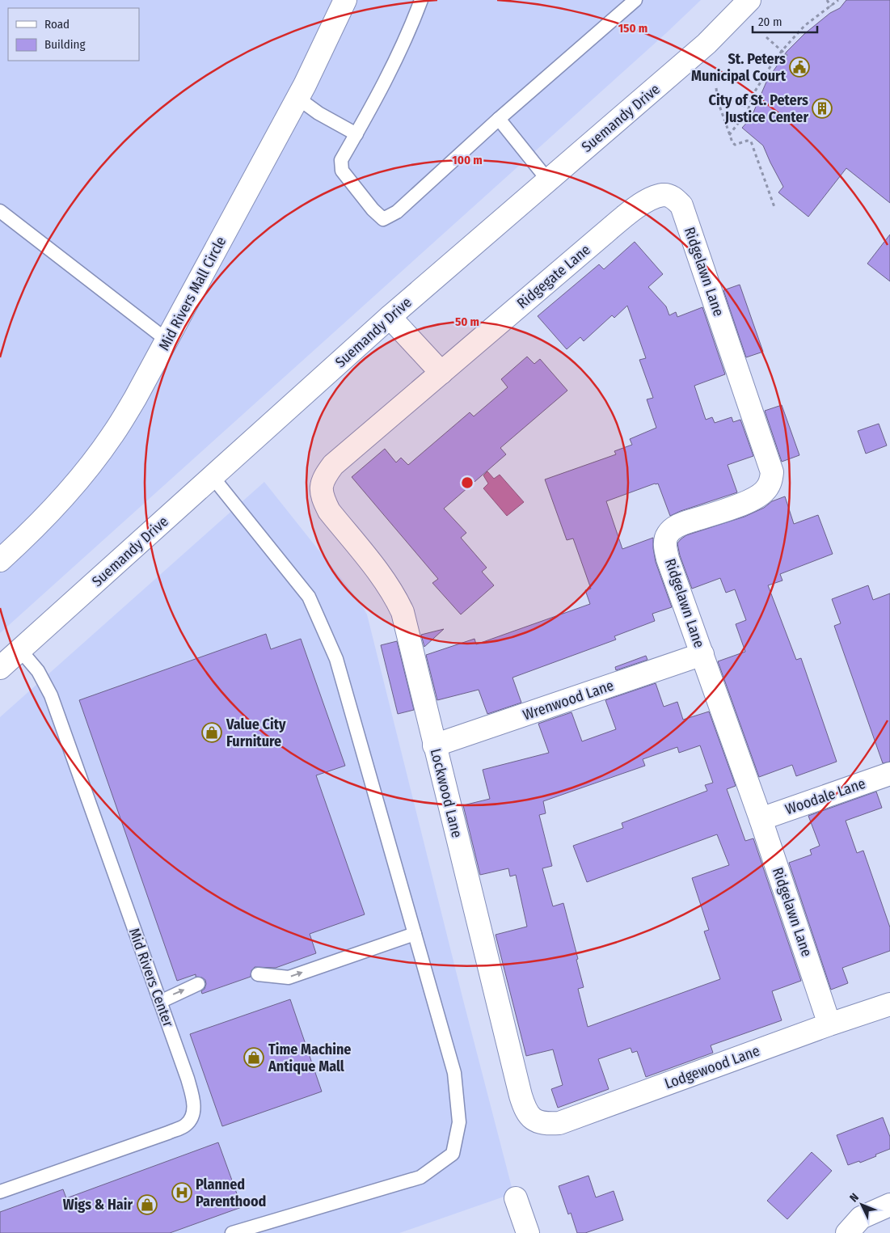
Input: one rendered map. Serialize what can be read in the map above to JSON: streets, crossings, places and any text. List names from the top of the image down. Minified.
{"streets":{"street":["Suemandy Drive","Ridgelawn Lane","Ridgegate Lane","Mid Rivers Mall Circle","Wrenwood Lane","Lockwood Lane","Woodale Lane","Lodgewood Lane"],"lane":["Mid Rivers Center"]},"crossings":[["Suemandy Drive","Mid Rivers Center"],["Ridgelawn Lane","Ridgegate Lane"],["Ridgelawn Lane","Wrenwood Lane"],["Ridgelawn Lane","Woodale Lane"],["Ridgelawn Lane","Lodgewood Lane"],["Ridgegate Lane","Lockwood Lane"],["Wrenwood Lane","Lockwood Lane"],["Lockwood Lane","Lodgewood Lane"]],"places":{"public building":["St. Peters Municipal Court"],"building":["City of St. Peters Justice Center"],"shop":["Value City Furniture","Time Machine Antique Mall","Wigs & Hair"],"hospital":["Planned Parenthood"]},"legend":["Road","Building"],"scale_bar":"20 m","north":"top left","rings":["150 m","100 m","50 m"]}
